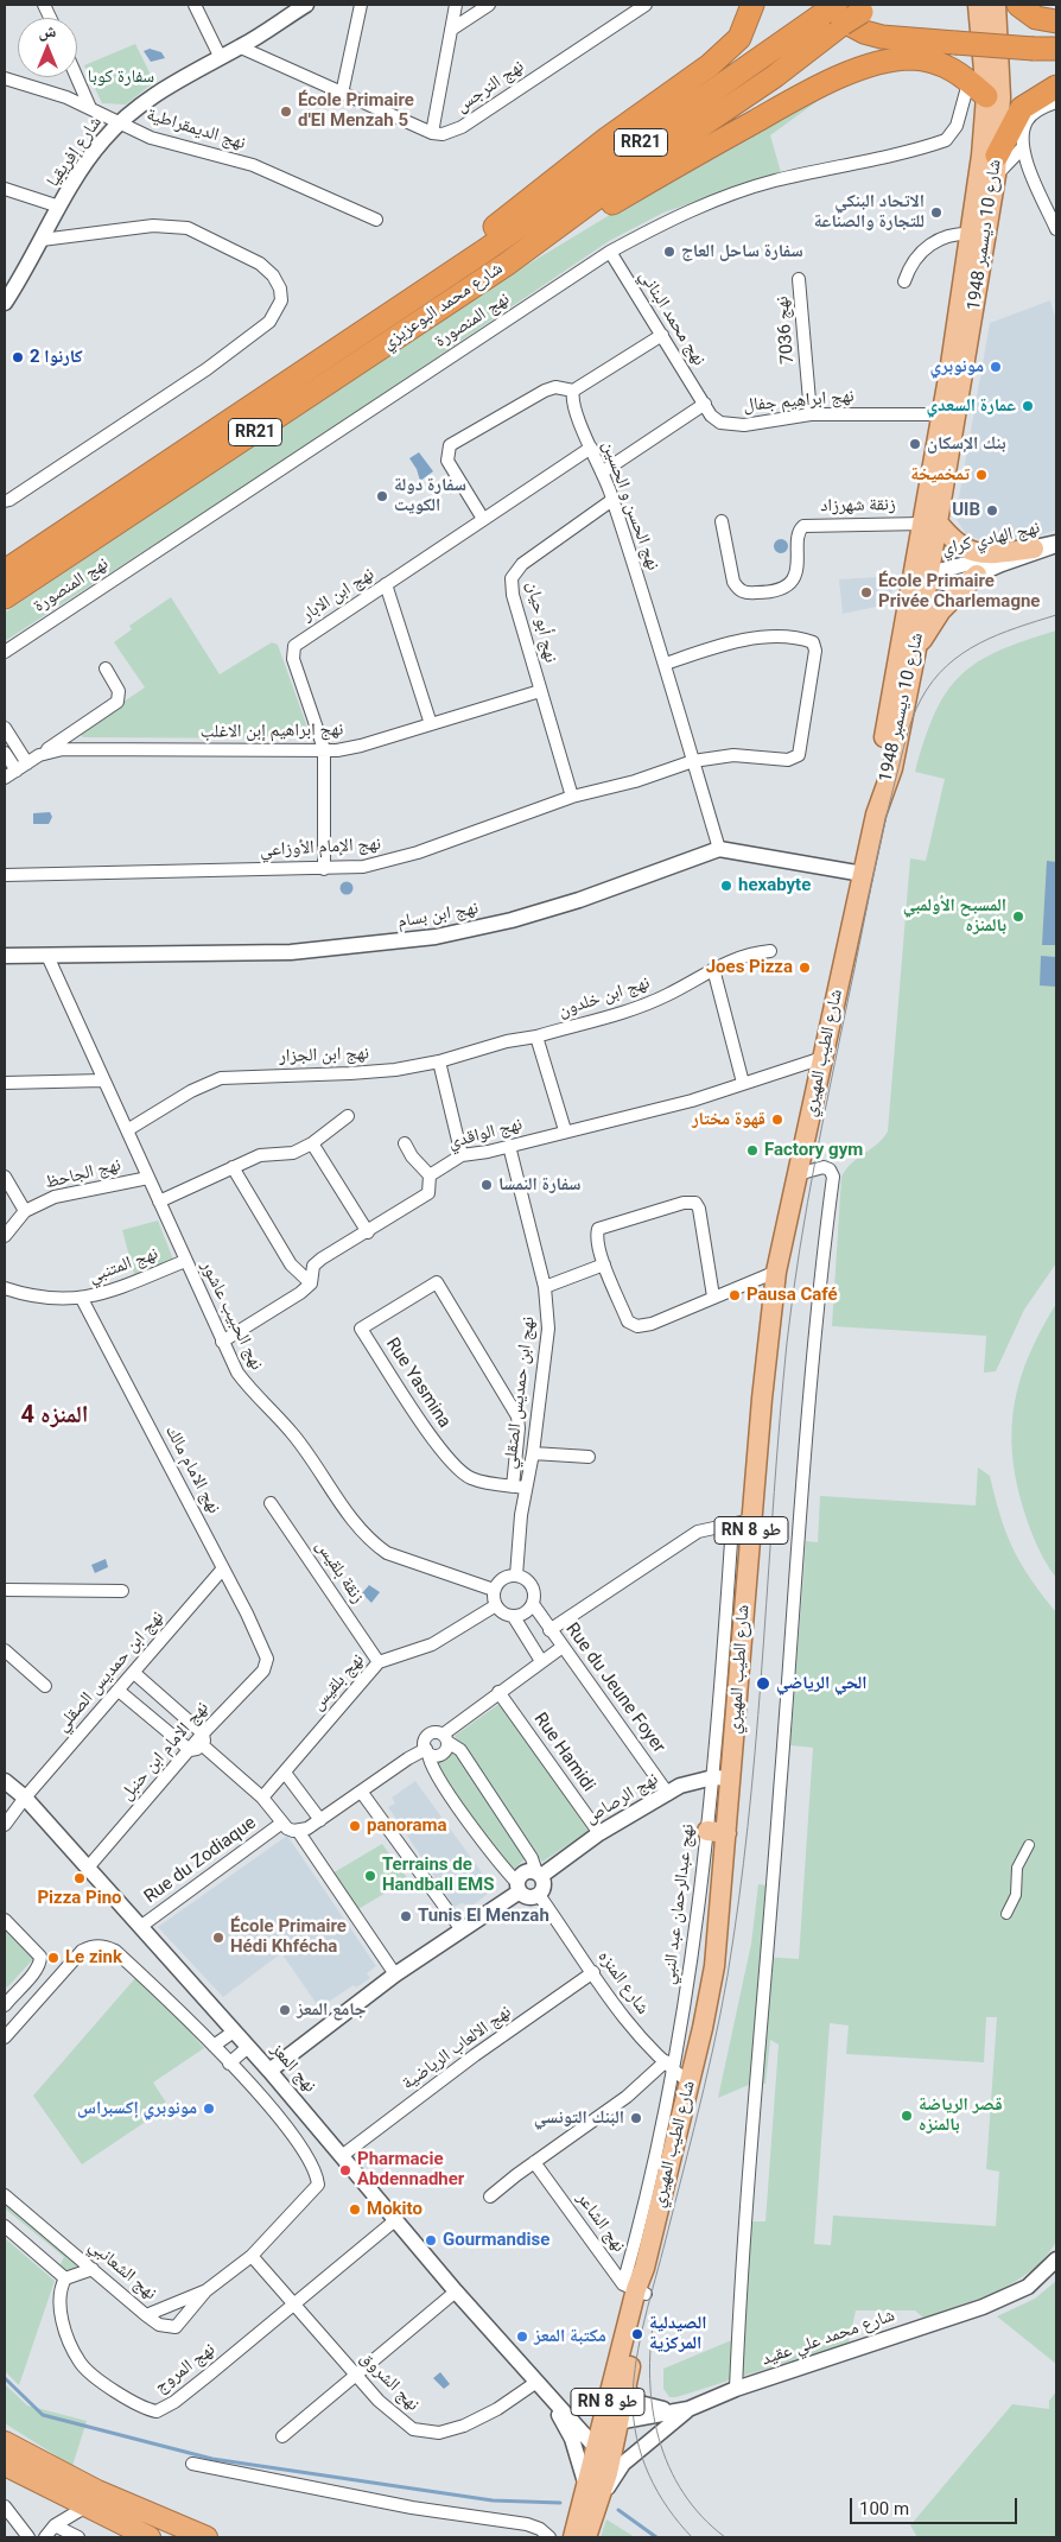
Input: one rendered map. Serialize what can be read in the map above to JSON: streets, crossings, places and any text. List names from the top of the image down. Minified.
{"streets":{"highway":["RR21","شارع محمد البوعزيزي"],"main road":["شارع 10 ديسمبر 1948","شارع الطيب المهيري","RN 8 طو"],"street":["نهج النرجس","نهج الديمقراطية","شارع إفريقيا","نهج محمد البناني","نهج المنصورة","نهج 7036","نهج ابراهيم جفال","نهج الحسن و الحسين","زنقة شهرزاد","نهج الهادي كراي","نهج ابن الابار","نهج أبو حيان","نهج ابراهيم إبن الاغلب","نهج الإمام الأوزاعي","نهج ابن بسام","نهج ابن خلدون","نهج ابن الجزار","نهج الواقدي","نهج الجاحظ","نهج المتنبي","نهج الحبيب عاشور","Rue Yasmina","نهج ابن حمديس الصقلي","نهج الامام مالك","زنقة بلقيس","نهج بلقيس","Rue du Jeune Foyer","نهج الامام ابن حنبل","Rue Hamidi","نهج الرصاص","Rue du Zodiaque","نهج عبدالرحمان عبد النبي","شارع المنزه","نهج الالعاب الرياضية","نهج المعز","نهج الشاعر","نهج الشعانبي","شارع محمد علي عقيد","نهج المروج","نهج الشروق"]},"crossings":[["نهج الديمقراطية","شارع إفريقيا"],["شارع 10 ديسمبر 1948","نهج المنصورة"],["شارع 10 ديسمبر 1948","نهج ابراهيم جفال"],["شارع 10 ديسمبر 1948","زنقة شهرزاد"],["شارع 10 ديسمبر 1948","نهج الهادي كراي"],["شارع 10 ديسمبر 1948","شارع الطيب المهيري"],["نهج محمد البناني","نهج المنصورة"],["نهج محمد البناني","نهج ابراهيم جفال"],["نهج 7036","نهج ابراهيم جفال"],["نهج الحسن و الحسين","نهج ابن الابار"],["نهج الحسن و الحسين","نهج أبو حيان"],["نهج الحسن و الحسين","نهج الإمام الأوزاعي"],["نهج الحسن و الحسين","نهج ابن بسام"],["نهج ابن الابار","نهج ابراهيم إبن الاغلب"],["نهج ابن الابار","نهج الإمام الأوزاعي"],["نهج أبو حيان","نهج ابراهيم إبن الاغلب"],["نهج أبو حيان","نهج الإمام الأوزاعي"],["نهج ابن بسام","شارع الطيب المهيري"],["نهج ابن بسام","نهج الحبيب عاشور"],["نهج ابن خلدون","نهج ابن الجزار"],["شارع الطيب المهيري","نهج الواقدي"],["شارع الطيب المهيري","نهج الرصاص"],["شارع الطيب المهيري","نهج عبدالرحمان عبد النبي"],["شارع الطيب المهيري","شارع المنزه"],["شارع الطيب المهيري","نهج المعز"],["شارع الطيب المهيري","نهج الشاعر"],["شارع الطيب المهيري","شارع محمد علي عقيد"],["نهج ابن الجزار","نهج الحبيب عاشور"],["نهج الواقدي","نهج ابن حمديس الصقلي"],["نهج الجاحظ","نهج الحبيب عاشور"],["نهج المتنبي","نهج الحبيب عاشور"],["نهج المتنبي","نهج الامام مالك"],["نهج الحبيب عاشور","نهج ابن حمديس الصقلي"],["نهج الحبيب عاشور","نهج بلقيس"],["نهج الحبيب عاشور","Rue du Jeune Foyer"],["Rue Yasmina","نهج ابن حمديس الصقلي"],["نهج ابن حمديس الصقلي","نهج الامام مالك"],["نهج ابن حمديس الصقلي","نهج بلقيس"],["نهج ابن حمديس الصقلي","Rue du Jeune Foyer"],["نهج ابن حمديس الصقلي","نهج المعز"],["نهج الامام مالك","نهج الامام ابن حنبل"],["زنقة بلقيس","نهج بلقيس"],["نهج بلقيس","Rue du Jeune Foyer"],["نهج بلقيس","Rue du Zodiaque"],["Rue du Jeune Foyer","نهج الرصاص"],["نهج الامام ابن حنبل","نهج المعز"],["Rue Hamidi","نهج الرصاص"],["نهج الرصاص","Rue du Zodiaque"],["نهج الرصاص","نهج عبدالرحمان عبد النبي"],["نهج الرصاص","شارع المنزه"],["نهج الرصاص","نهج المعز"],["Rue du Zodiaque","نهج المعز"],["نهج عبدالرحمان عبد النبي","شارع المنزه"],["نهج عبدالرحمان عبد النبي","نهج الشاعر"],["شارع المنزه","نهج الالعاب الرياضية"],["نهج الالعاب الرياضية","نهج المعز"],["نهج المعز","نهج المروج"],["نهج المعز","نهج الشروق"],["نهج الشعانبي","نهج الشروق"],["نهج المروج","نهج الشروق"]],"districts":["المنزه 4"],"parks":["سفارة كوبا"],"places":["École Primaire d'El Menzah 5","الاتحاد البنكي للتجارة والصناعة","سفارة ساحل العاج","كارنوا 2","مونوبري","عمارة السعدي","بنك الإسكان","تمخميخة","سفارة دولة الكويت","UIB","École Primaire Privée Charlemagne","hexabyte","المسبح الأولمبي بالمنزه","Joes Pizza","قهوة مختار","Factory gym","سفارة النمسا","Pausa Café","الحي الرياضي","panorama","Terrains de Handball EMS","Pizza Pino","Tunis El Menzah","École Primaire Hédi Khfécha","Le zink","جامع المعز","مونوبري إكسبراس","قصر الرياضة بالمنزه","البنك التونسي","Pharmacie Abdennadher","Mokito","Gourmandise","الصيدلية المركزية","مكتبة المعز"],"scale_bar":"100 m","north":"top"}
